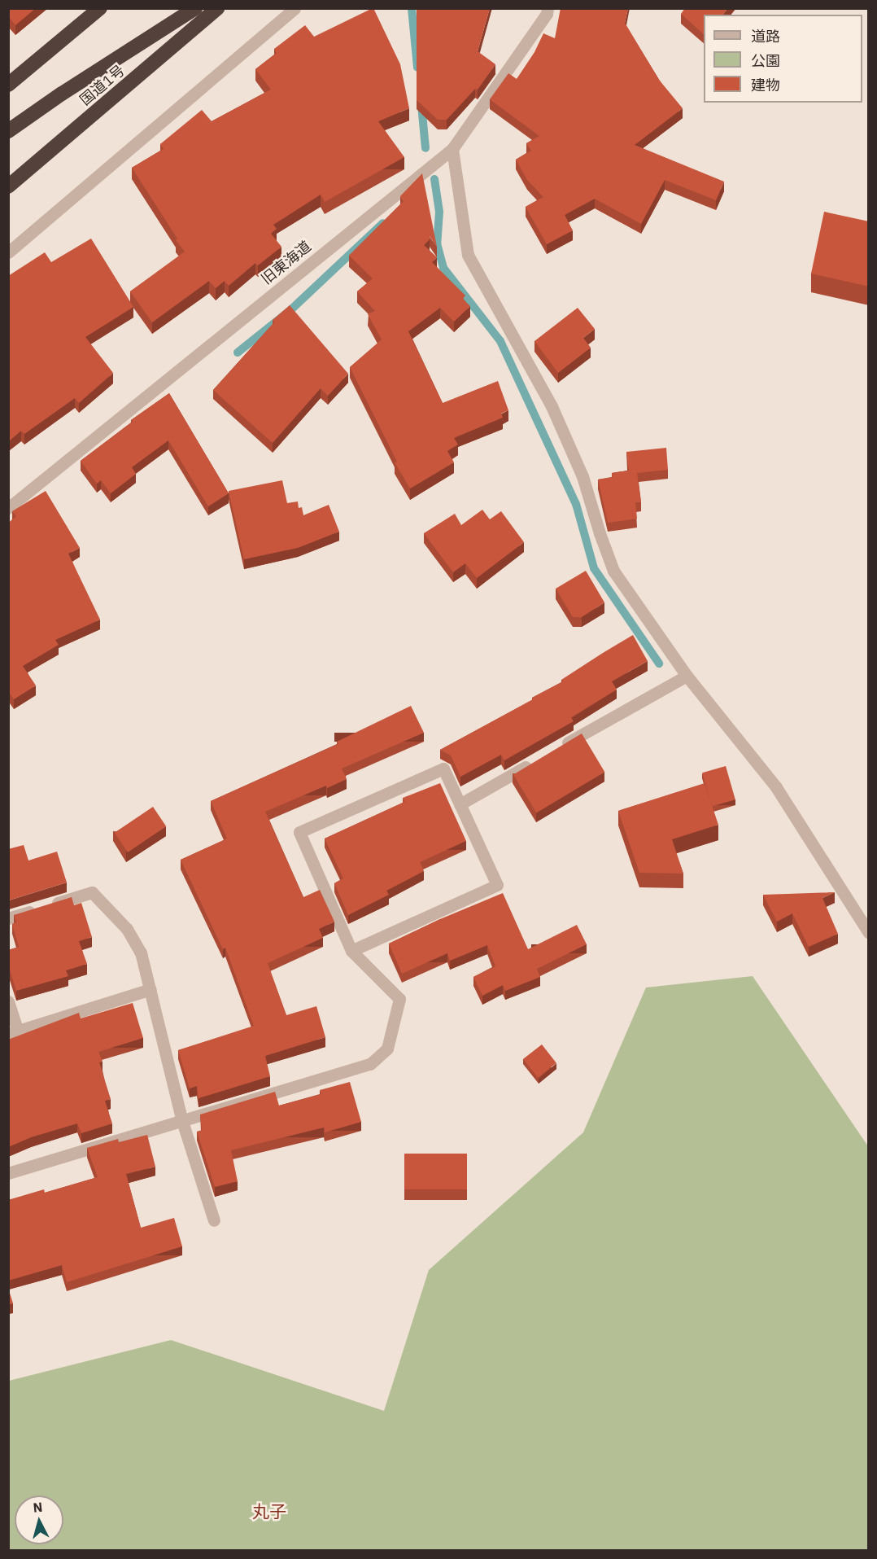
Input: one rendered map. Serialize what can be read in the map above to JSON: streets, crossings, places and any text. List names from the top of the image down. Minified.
{"streets":{"highway":["国道1号"],"street":["旧東海道"]},"districts":["丸子"],"legend":["道路","公園","建物"],"north":"top"}
